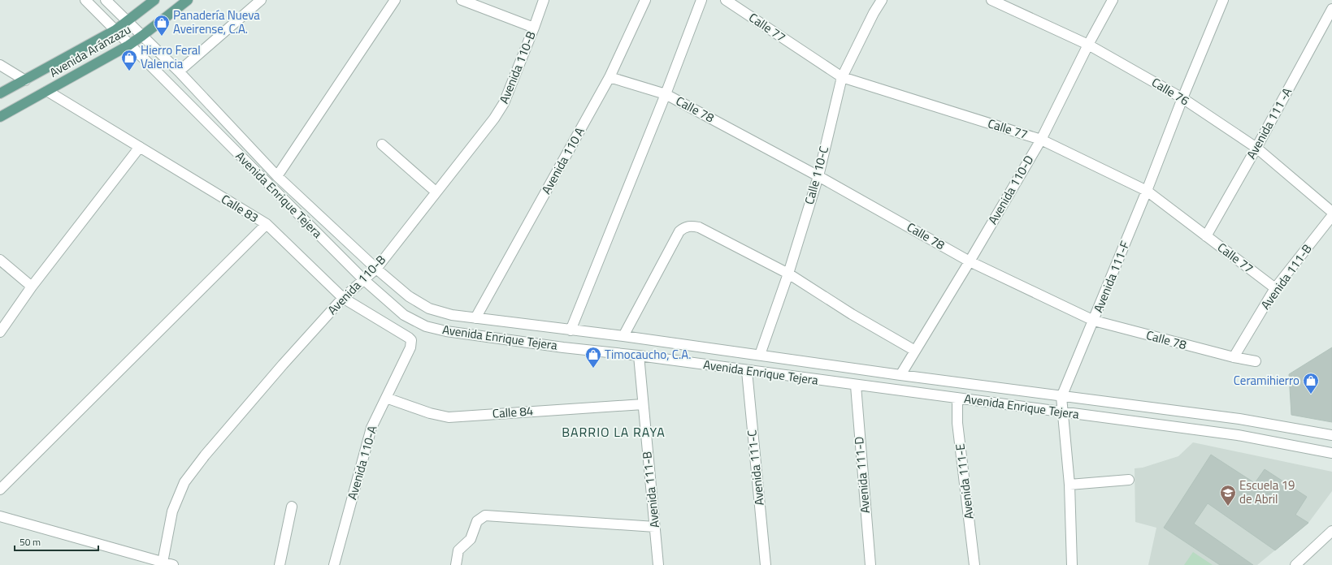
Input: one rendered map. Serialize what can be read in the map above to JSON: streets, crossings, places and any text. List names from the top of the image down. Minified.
{"streets":{"main road":["Avenida Aránzazu"],"street":["Calle 77","Avenida 110-B","Calle 76","Calle 78","Avenida 111 -A","Avenida 110 A","Calle 110-C","Avenida 110-D","Avenida Enrique Tejera","Calle 83","Avenida 111-F","Avenida 111-B","Calle 84","Avenida 110-A","Avenida 111-C","Avenida 111-D","Avenida 111-E"]},"crossings":[["Calle 77","Avenida 111 -A"],["Calle 77","Calle 110-C"],["Calle 77","Avenida 110-D"],["Calle 77","Avenida 111-F"],["Calle 77","Avenida 111-B"],["Avenida Aránzazu","Avenida Enrique Tejera"],["Avenida Aránzazu","Calle 83"],["Avenida 110-B","Avenida Enrique Tejera"],["Avenida 110-B","Calle 83"],["Calle 76","Avenida 111 -A"],["Calle 76","Avenida 110-D"],["Calle 76","Avenida 111-F"],["Calle 78","Avenida 110 A"],["Calle 78","Calle 110-C"],["Calle 78","Avenida 110-D"],["Calle 78","Avenida 111-F"],["Calle 78","Avenida 111-B"],["Avenida 110 A","Avenida Enrique Tejera"],["Calle 110-C","Avenida Enrique Tejera"],["Avenida 110-D","Avenida Enrique Tejera"],["Avenida Enrique Tejera","Avenida 111-F"],["Avenida Enrique Tejera","Avenida 111-B"],["Avenida Enrique Tejera","Avenida 111-C"],["Avenida Enrique Tejera","Avenida 111-D"],["Avenida Enrique Tejera","Avenida 111-E"],["Calle 83","Avenida 110-A"],["Avenida 111-B","Calle 84"],["Calle 84","Avenida 110-A"]],"districts":["BARRIO LA RAYA"],"places":{"shop":["Panadería Nueva Aveirense, C.A.","Hierro Feral Valencia","Timocaucho, C.A.","Ceramihierro"],"school or university":["Escuela 19 de Abril"]},"scale_bar":"50 m"}
